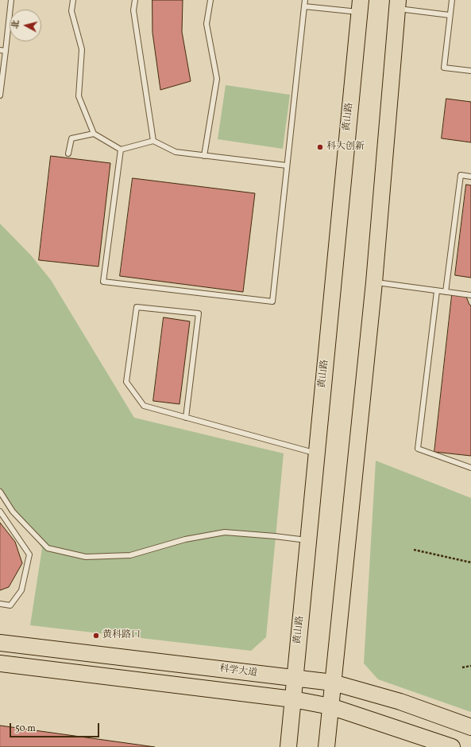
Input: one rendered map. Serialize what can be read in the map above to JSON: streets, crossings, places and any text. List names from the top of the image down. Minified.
{"streets":{"main road":["黄山路","科学大道"]},"crossings":[["黄山路","科学大道"]],"places":["科大创新","黄科路口"],"scale_bar":"50 m","north":"left"}
